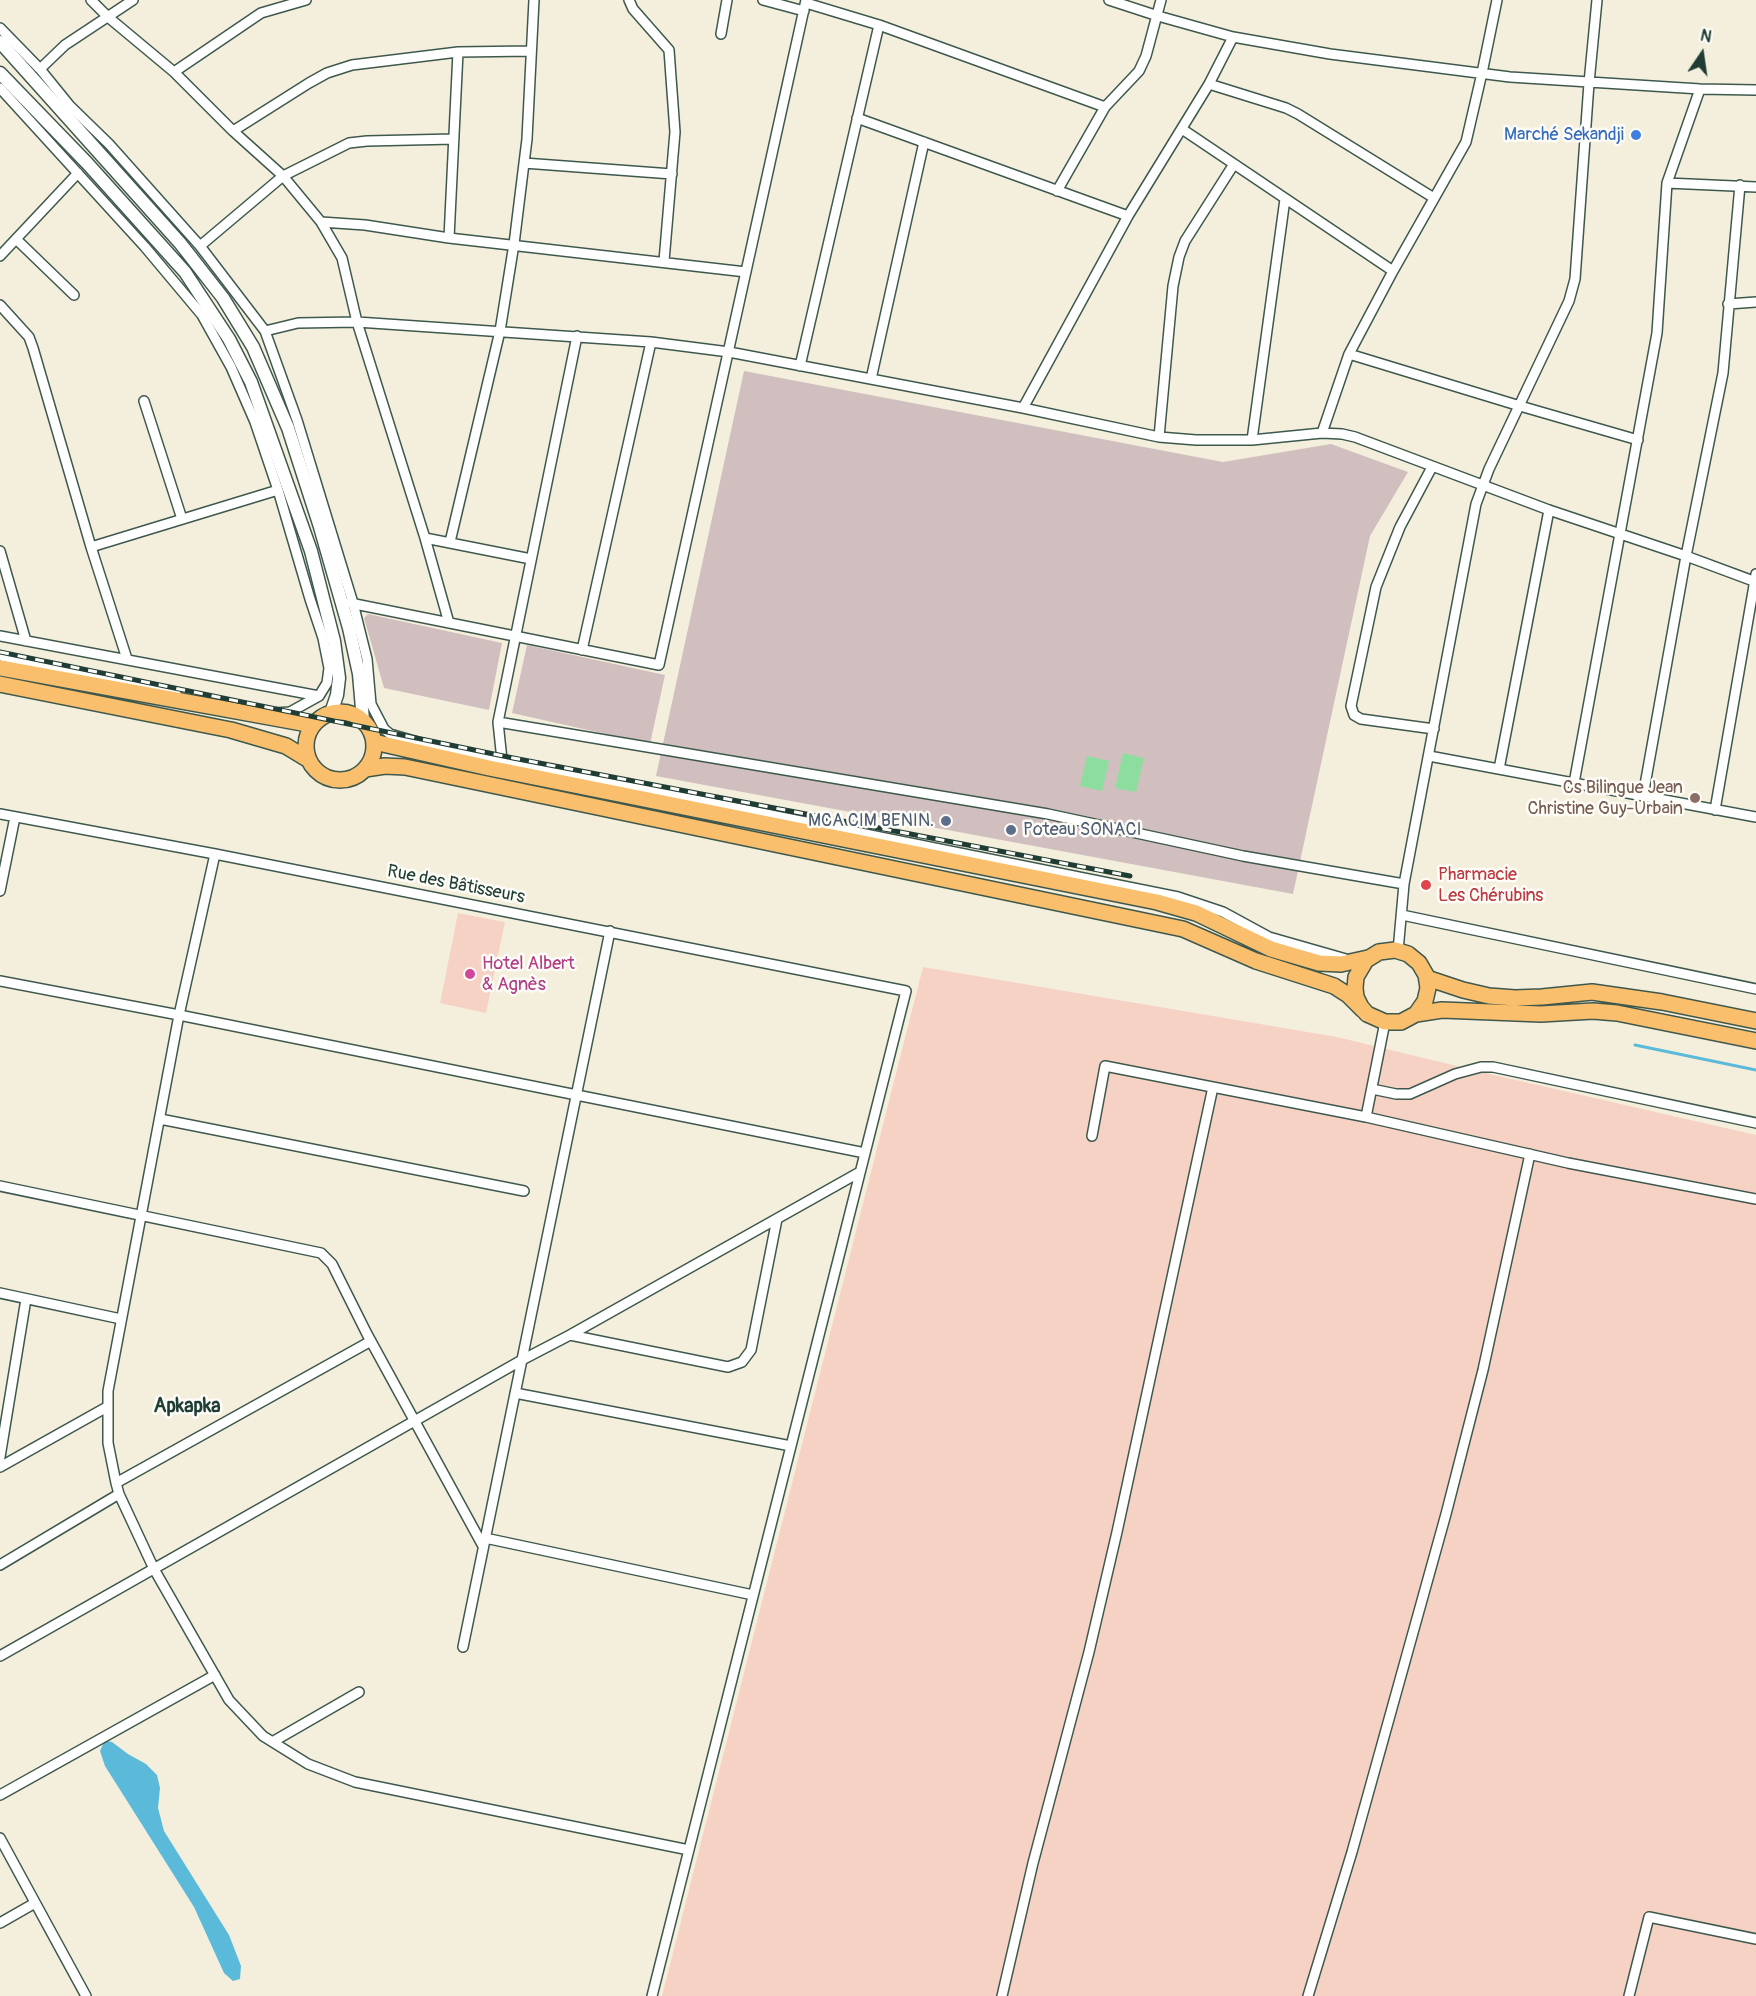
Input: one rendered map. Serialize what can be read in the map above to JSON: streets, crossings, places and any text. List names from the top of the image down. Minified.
{"streets":{"street":["Rue des Bâtisseurs"]},"districts":["Apkapka"],"places":["Marché Sekandji","Cs Bilingue Jean Christine Guy-Urbain","MCA CIM BENIN.","Poteau SONACI","Pharmacie Les Chérubins","Hotel Albert & Agnès"],"north":"top"}
